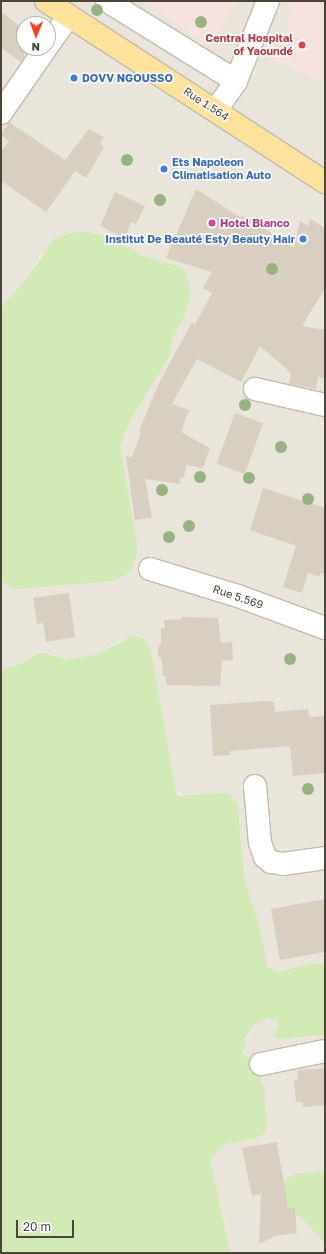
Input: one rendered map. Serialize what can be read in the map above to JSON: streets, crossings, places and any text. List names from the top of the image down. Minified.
{"streets":{"main road":["Rue 1.564"],"street":["Rue 5.569"]},"places":["Central Hospital of Yaoundé","DOVV NGOUSSO","Ets Napoleon Climatisation Auto","Hotel Blanco","Institut De Beauté Esty Beauty Hair"],"scale_bar":"20 m","north":"bottom"}
